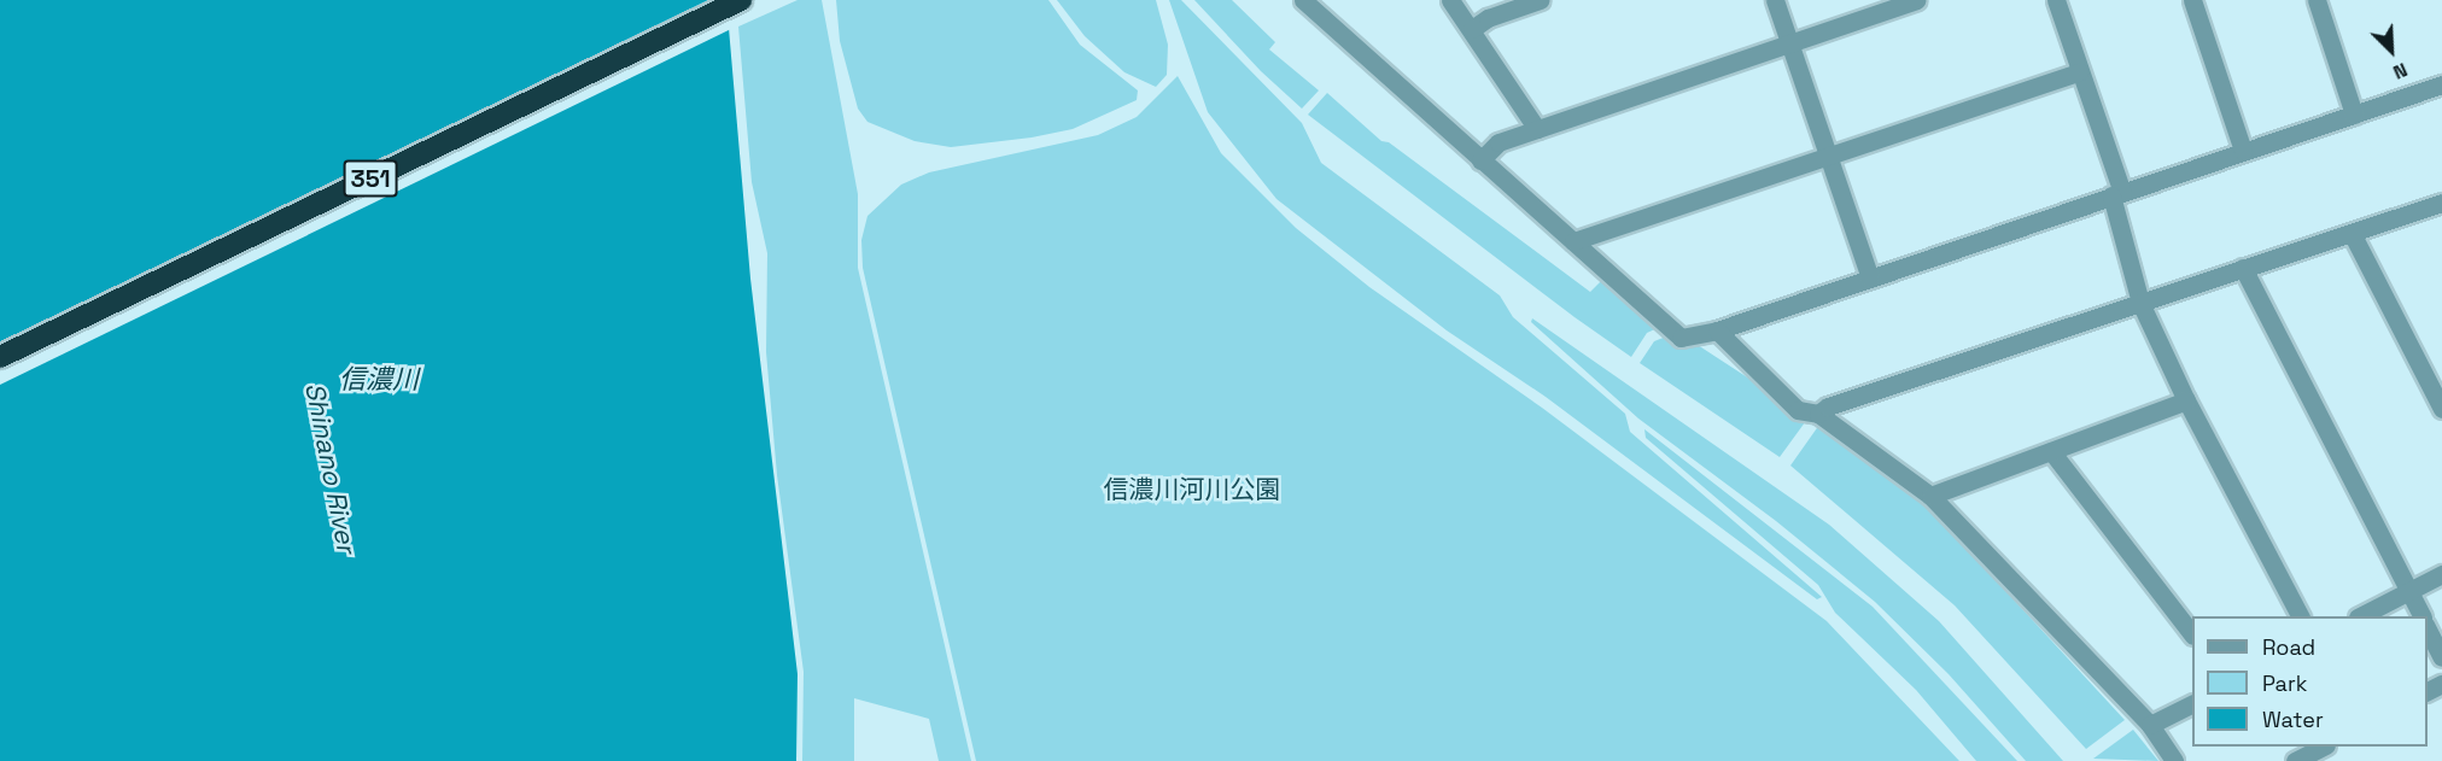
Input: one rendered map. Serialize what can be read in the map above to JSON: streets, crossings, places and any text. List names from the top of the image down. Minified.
{"streets":{"highway":["351"]},"water":["信濃川","Shinano River"],"parks":["信濃川河川公園"],"legend":["Road","Park","Water"],"north":"bottom right"}
